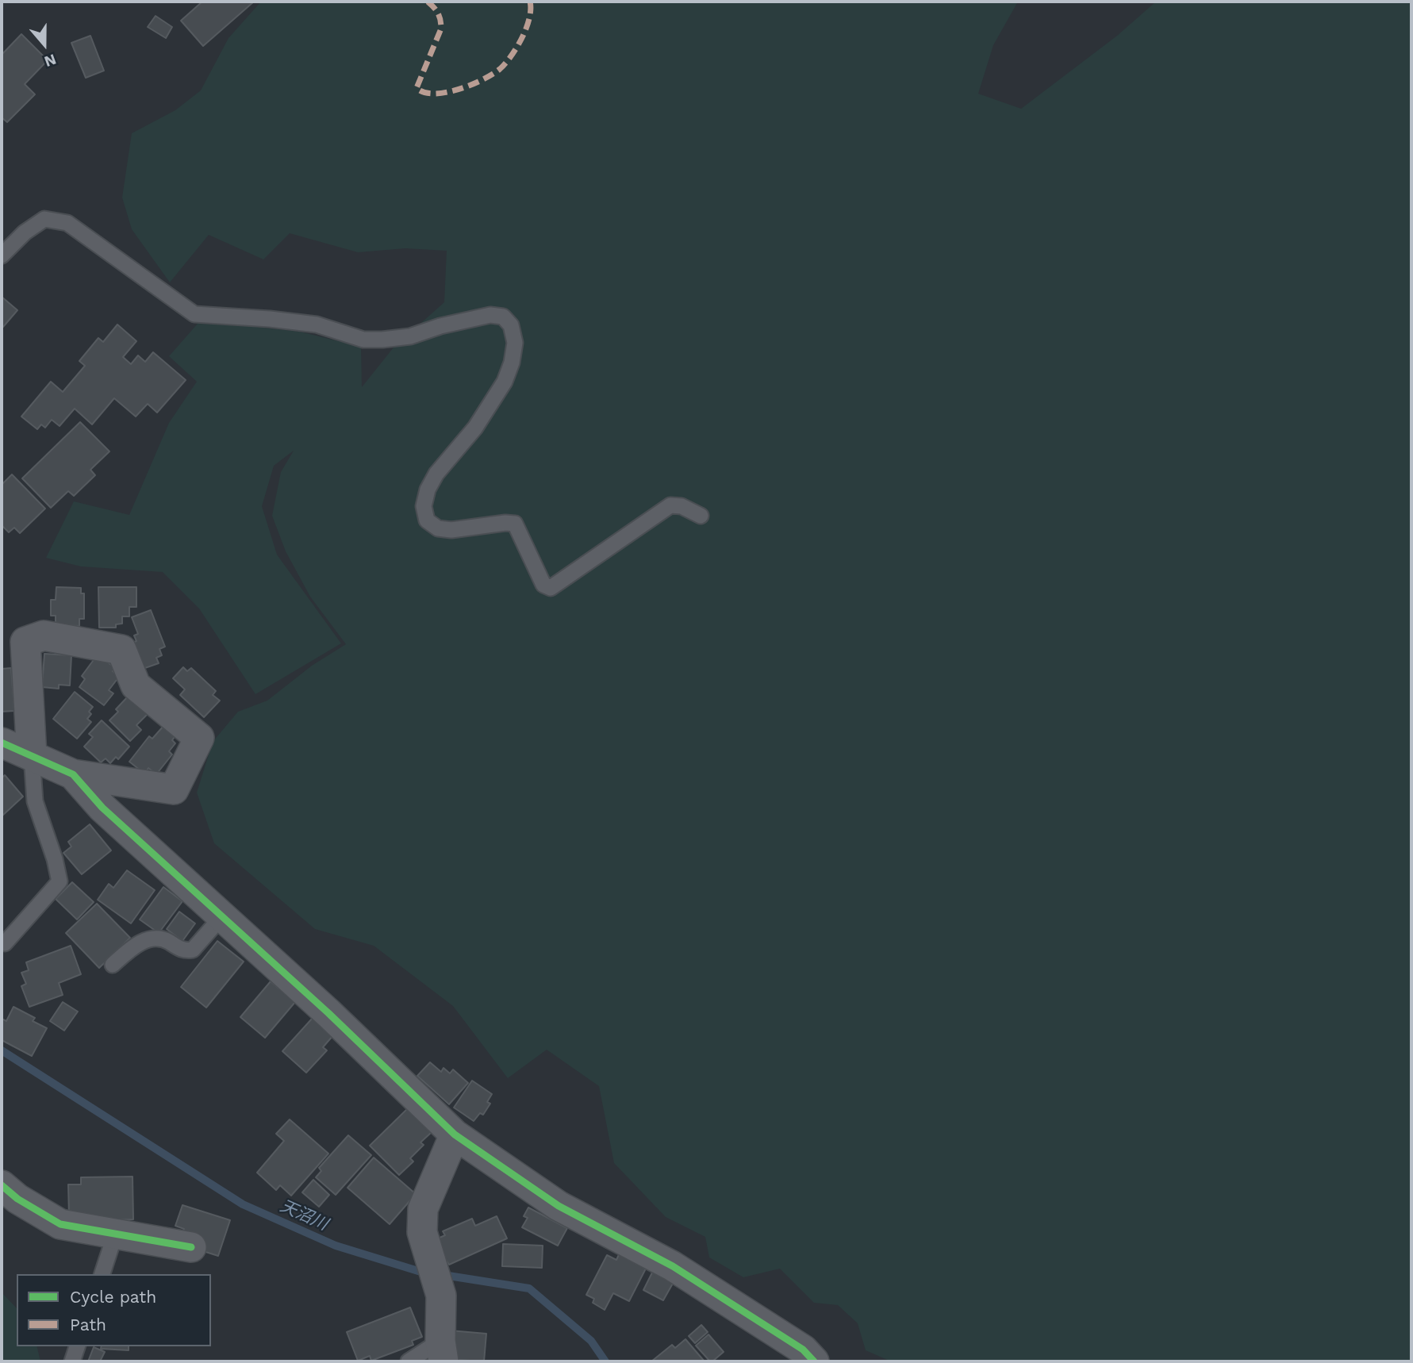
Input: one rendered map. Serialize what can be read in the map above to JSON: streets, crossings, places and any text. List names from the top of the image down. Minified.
{"water":["天沼川"],"legend":["Cycle path","Path"],"north":"bottom"}
